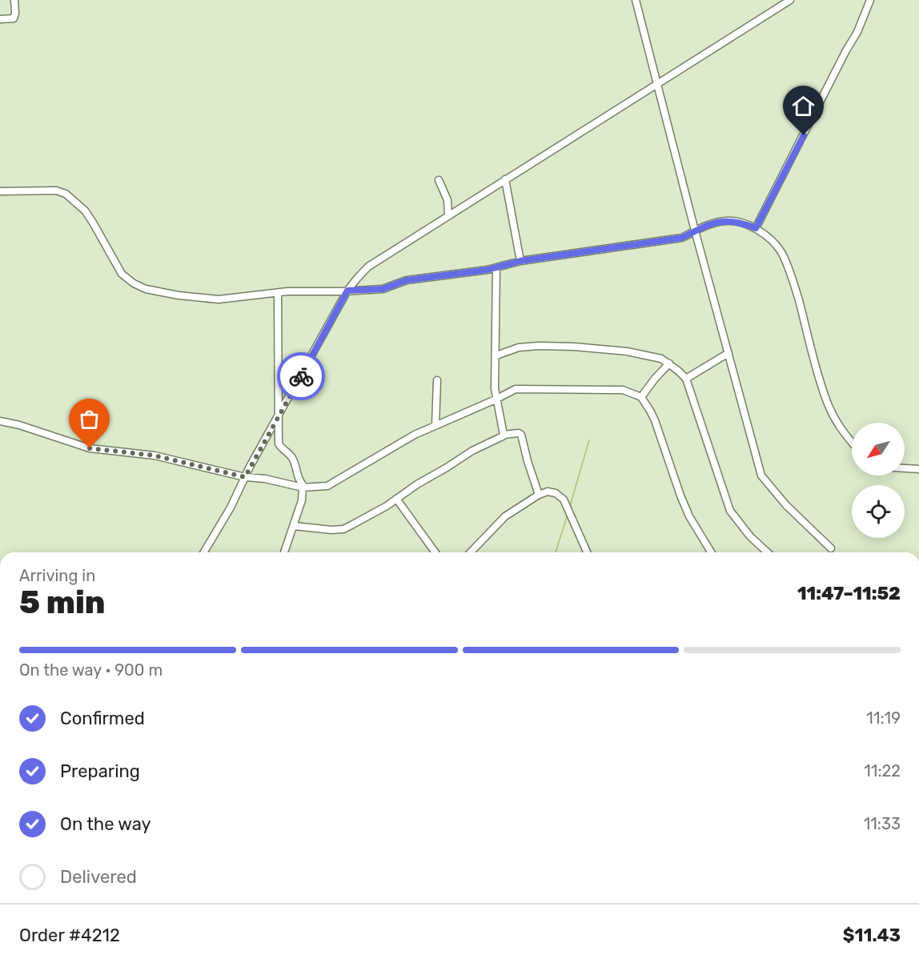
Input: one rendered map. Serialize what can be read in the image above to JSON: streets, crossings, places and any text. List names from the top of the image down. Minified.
{"north":"bottom left","page":{"heading":["5 min","Arriving in","11:47–11:52"],"panel":["Order #4212","$11.43"],"bar":"On the way · 900 m","list":[["Confirmed","11:19"],["Preparing","11:22"],["On the way","11:33"],"Delivered"]}}
